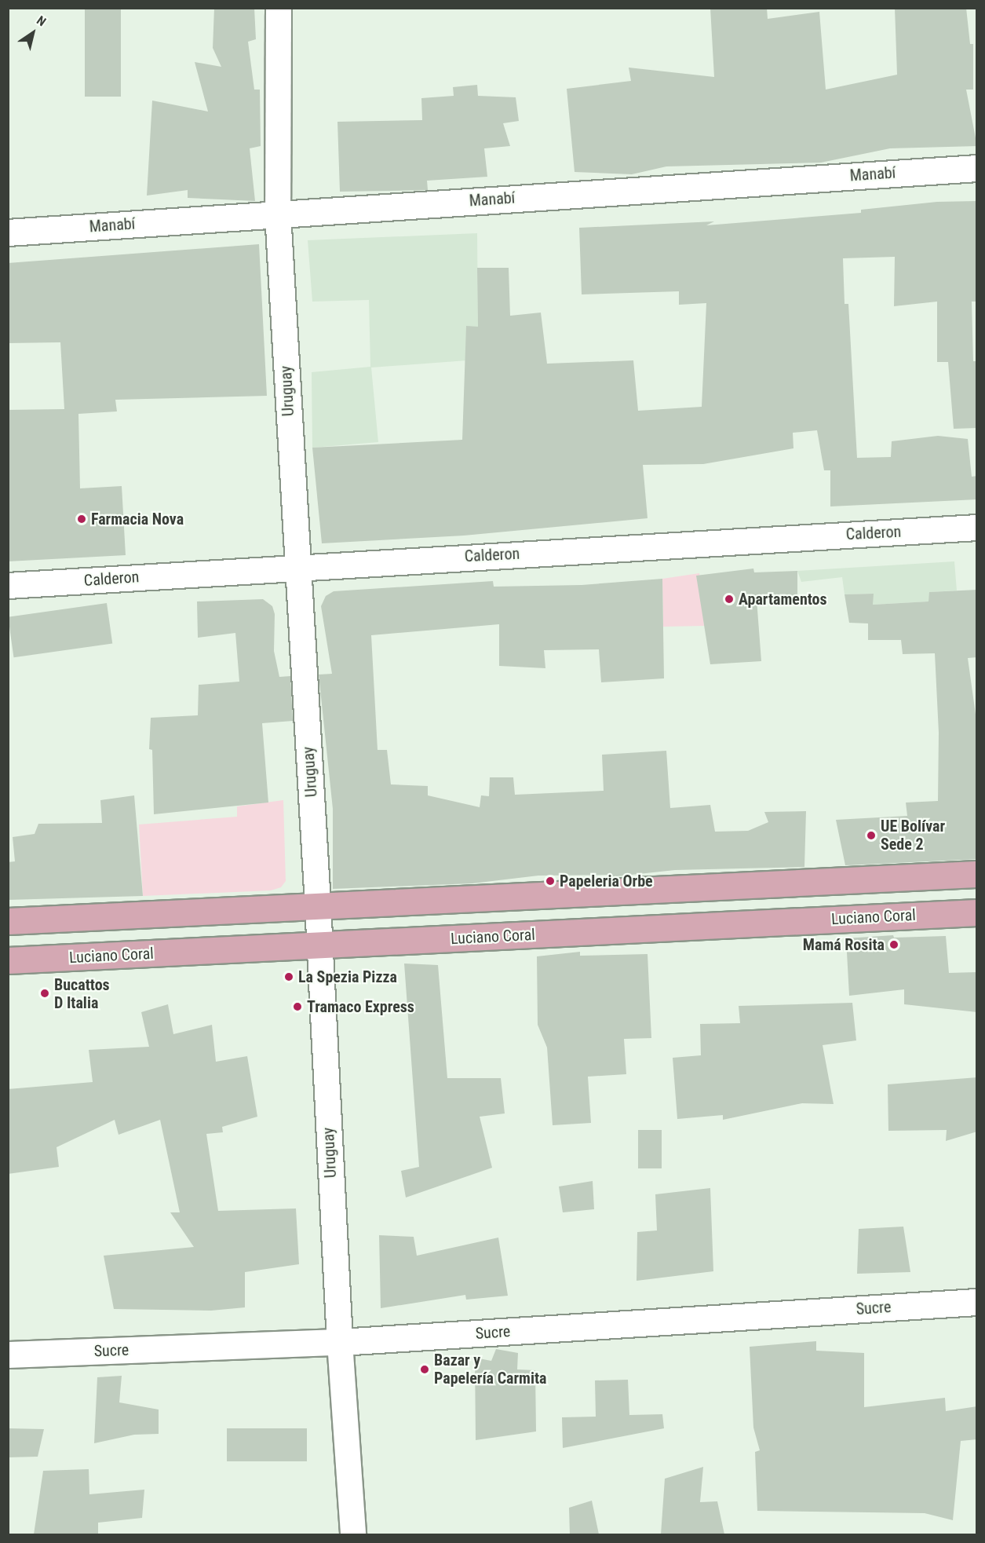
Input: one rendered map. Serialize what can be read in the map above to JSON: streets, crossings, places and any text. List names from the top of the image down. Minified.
{"streets":{"main road":["Luciano Coral"],"street":["Manabí","Uruguay","Calderon","Sucre"]},"crossings":[["Manabí","Uruguay"],["Uruguay","Calderon"],["Uruguay","Luciano Coral"],["Uruguay","Sucre"]],"places":["Farmacia Nova","Apartamentos","UE Bolívar Sede 2","Papeleria Orbe","Mamá Rosita","La Spezia Pizza","Bucattos D Italia","Tramaco Express","Bazar y Papelería Carmita"],"north":"top right"}
